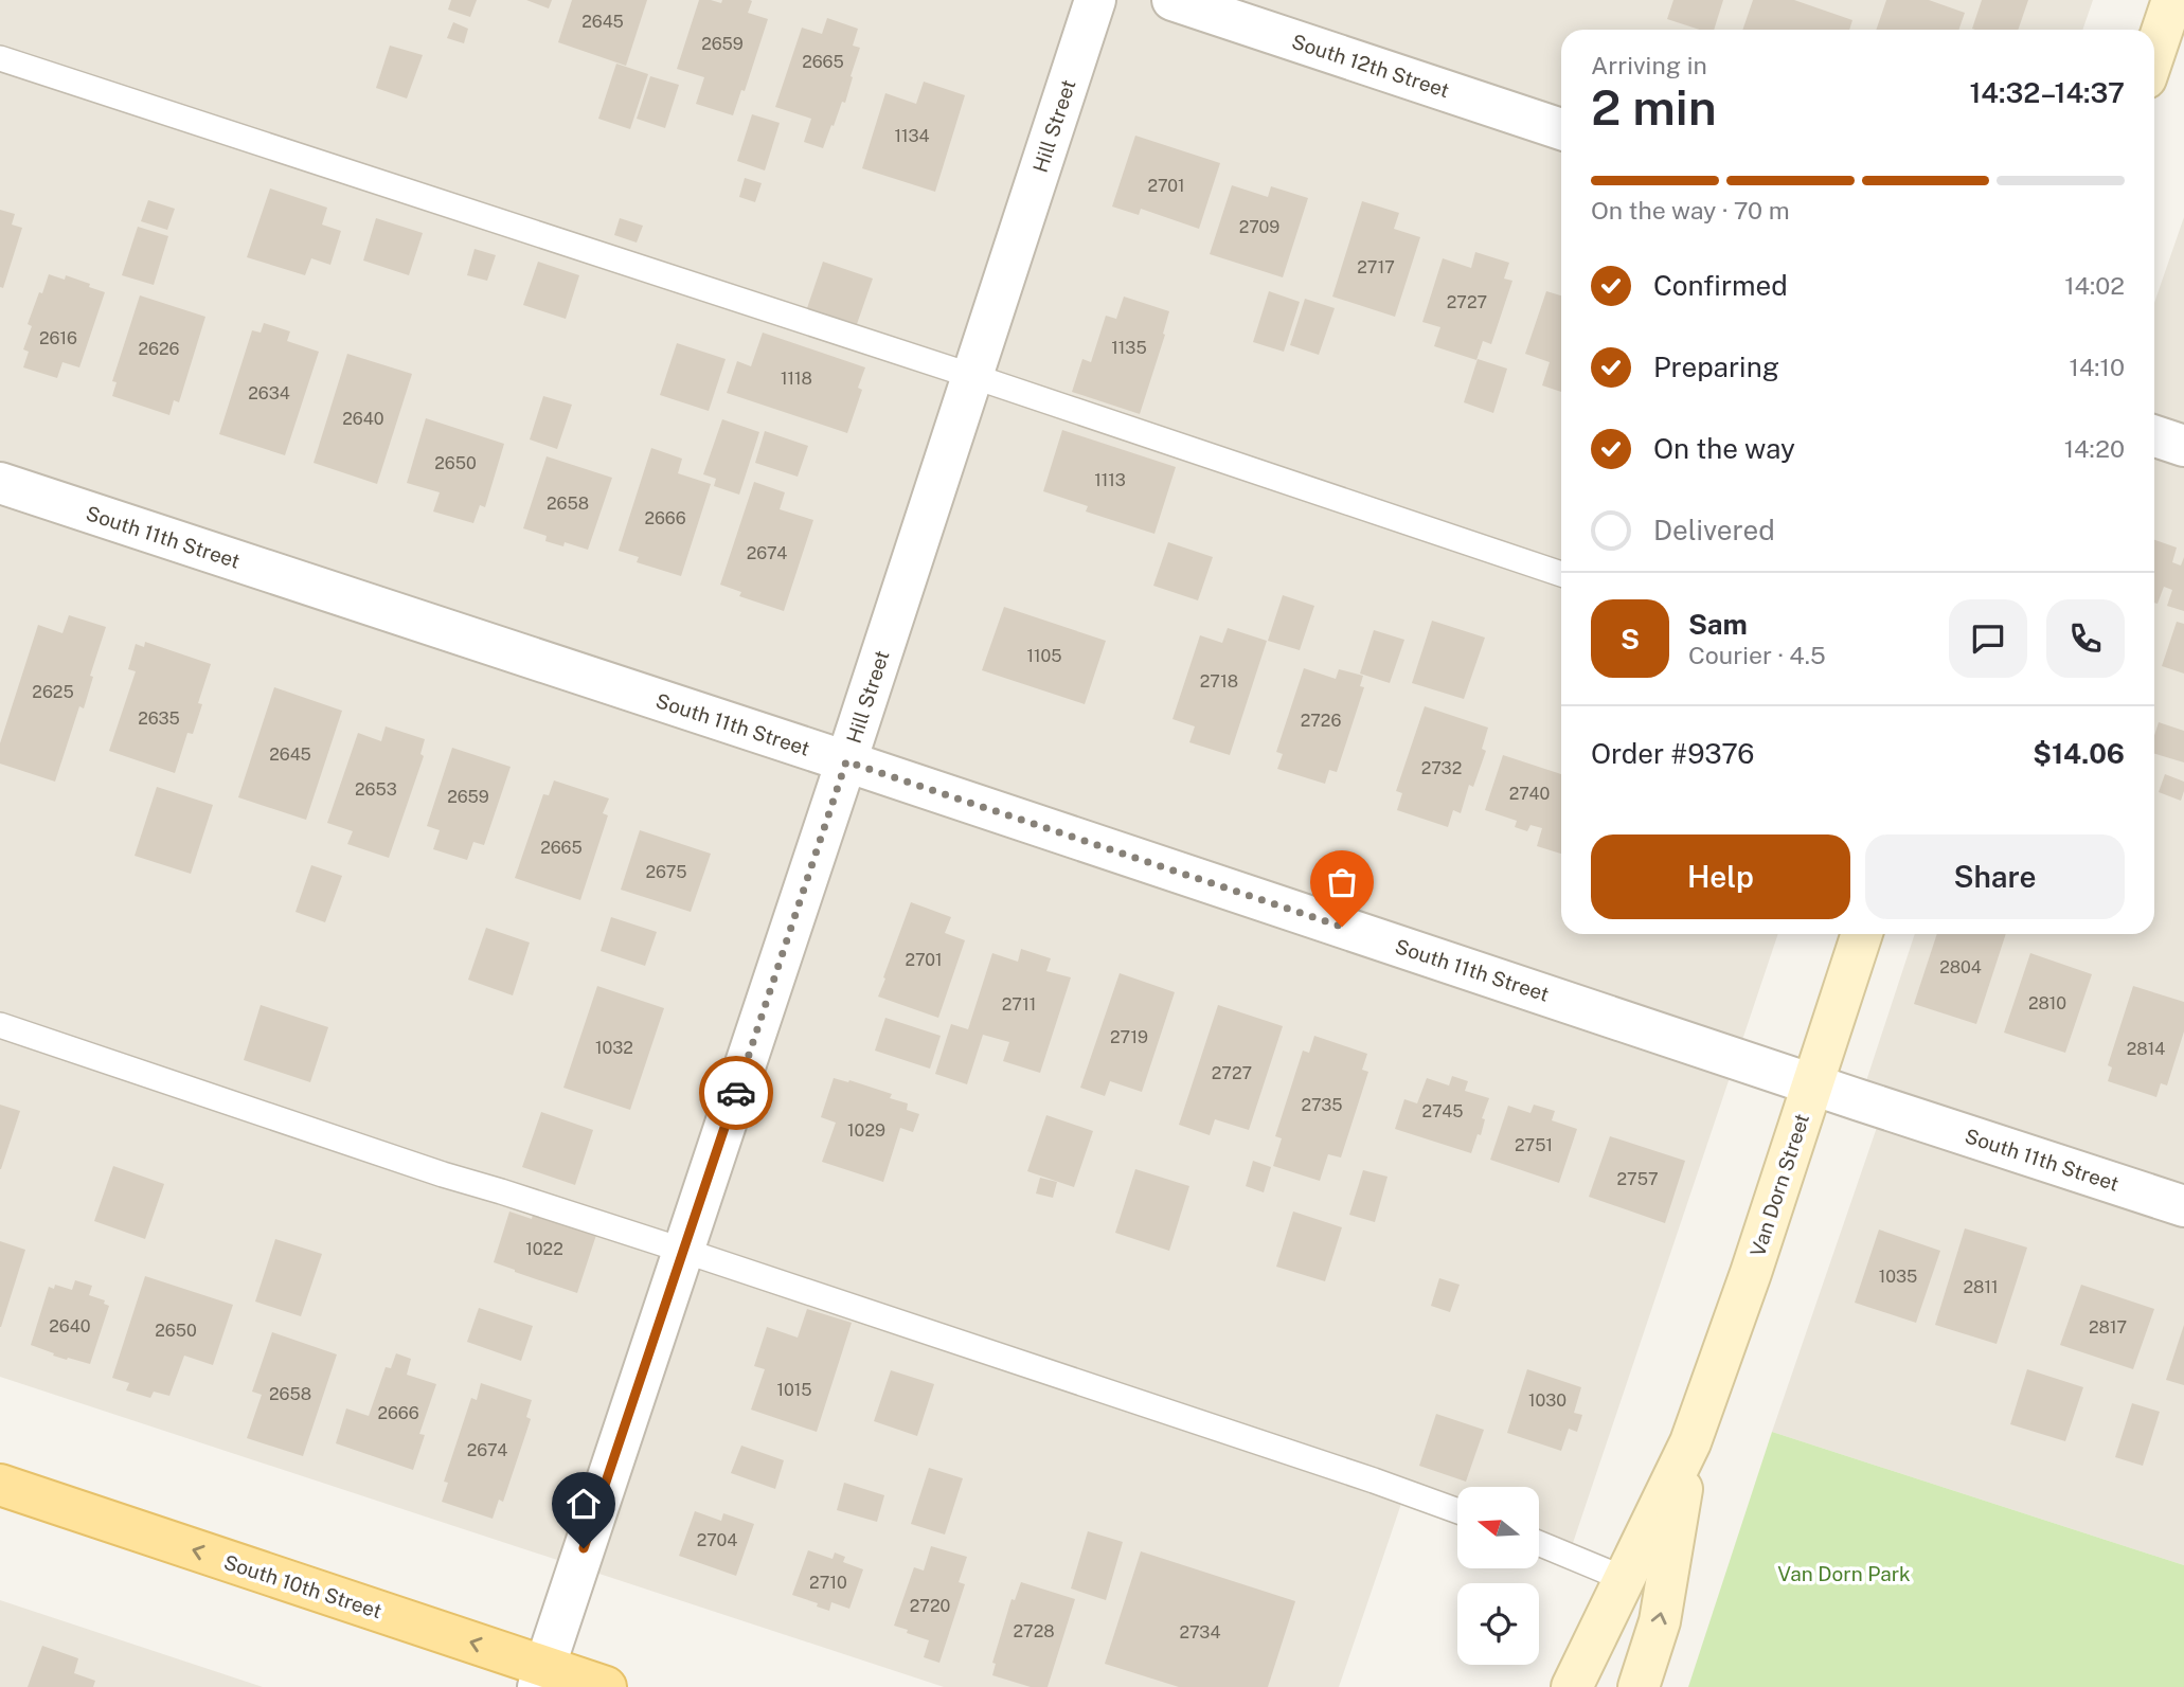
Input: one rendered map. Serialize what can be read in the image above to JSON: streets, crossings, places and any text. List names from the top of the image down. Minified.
{"streets":{"main road":["Van Dorn Street","South 10th Street"],"street":["South 12th Street","Hill Street","South 11th Street"]},"crossings":[["Hill Street","South 11th Street"],["Hill Street","South 10th Street"],["South 11th Street","Van Dorn Street"]],"one_way":["South 10th Street"],"parks":["Van Dorn Park"],"house_numbers":["2645","2659","2665","1134","2701","2709","2717","2727","2616","1135","2626","1118","2634","2640","2650","1113","2658","2666","2674","1105","2718","2625","2635","2726","2645","2732","2653","2740","2659","2665","2675","2701","2804","2810","2711","2719","1032","2814","2727","2735","2745","1029","2751","2757","1022","1035","2811","2640","2817","2650","1015","2658","1030","2666","2674","2704","2710","2720","2728","2734"],"north":"left","page":{"heading":["2 min","Arriving in","14:32–14:37"],"panel":["Sam","Courier · 4.5","Order #9376","$14.06"],"bar":"On the way · 70 m","list":[["Confirmed","14:02"],["Preparing","14:10"],["On the way","14:20"],"Delivered"],"round":"S","buttons":["Help","Share"]}}
